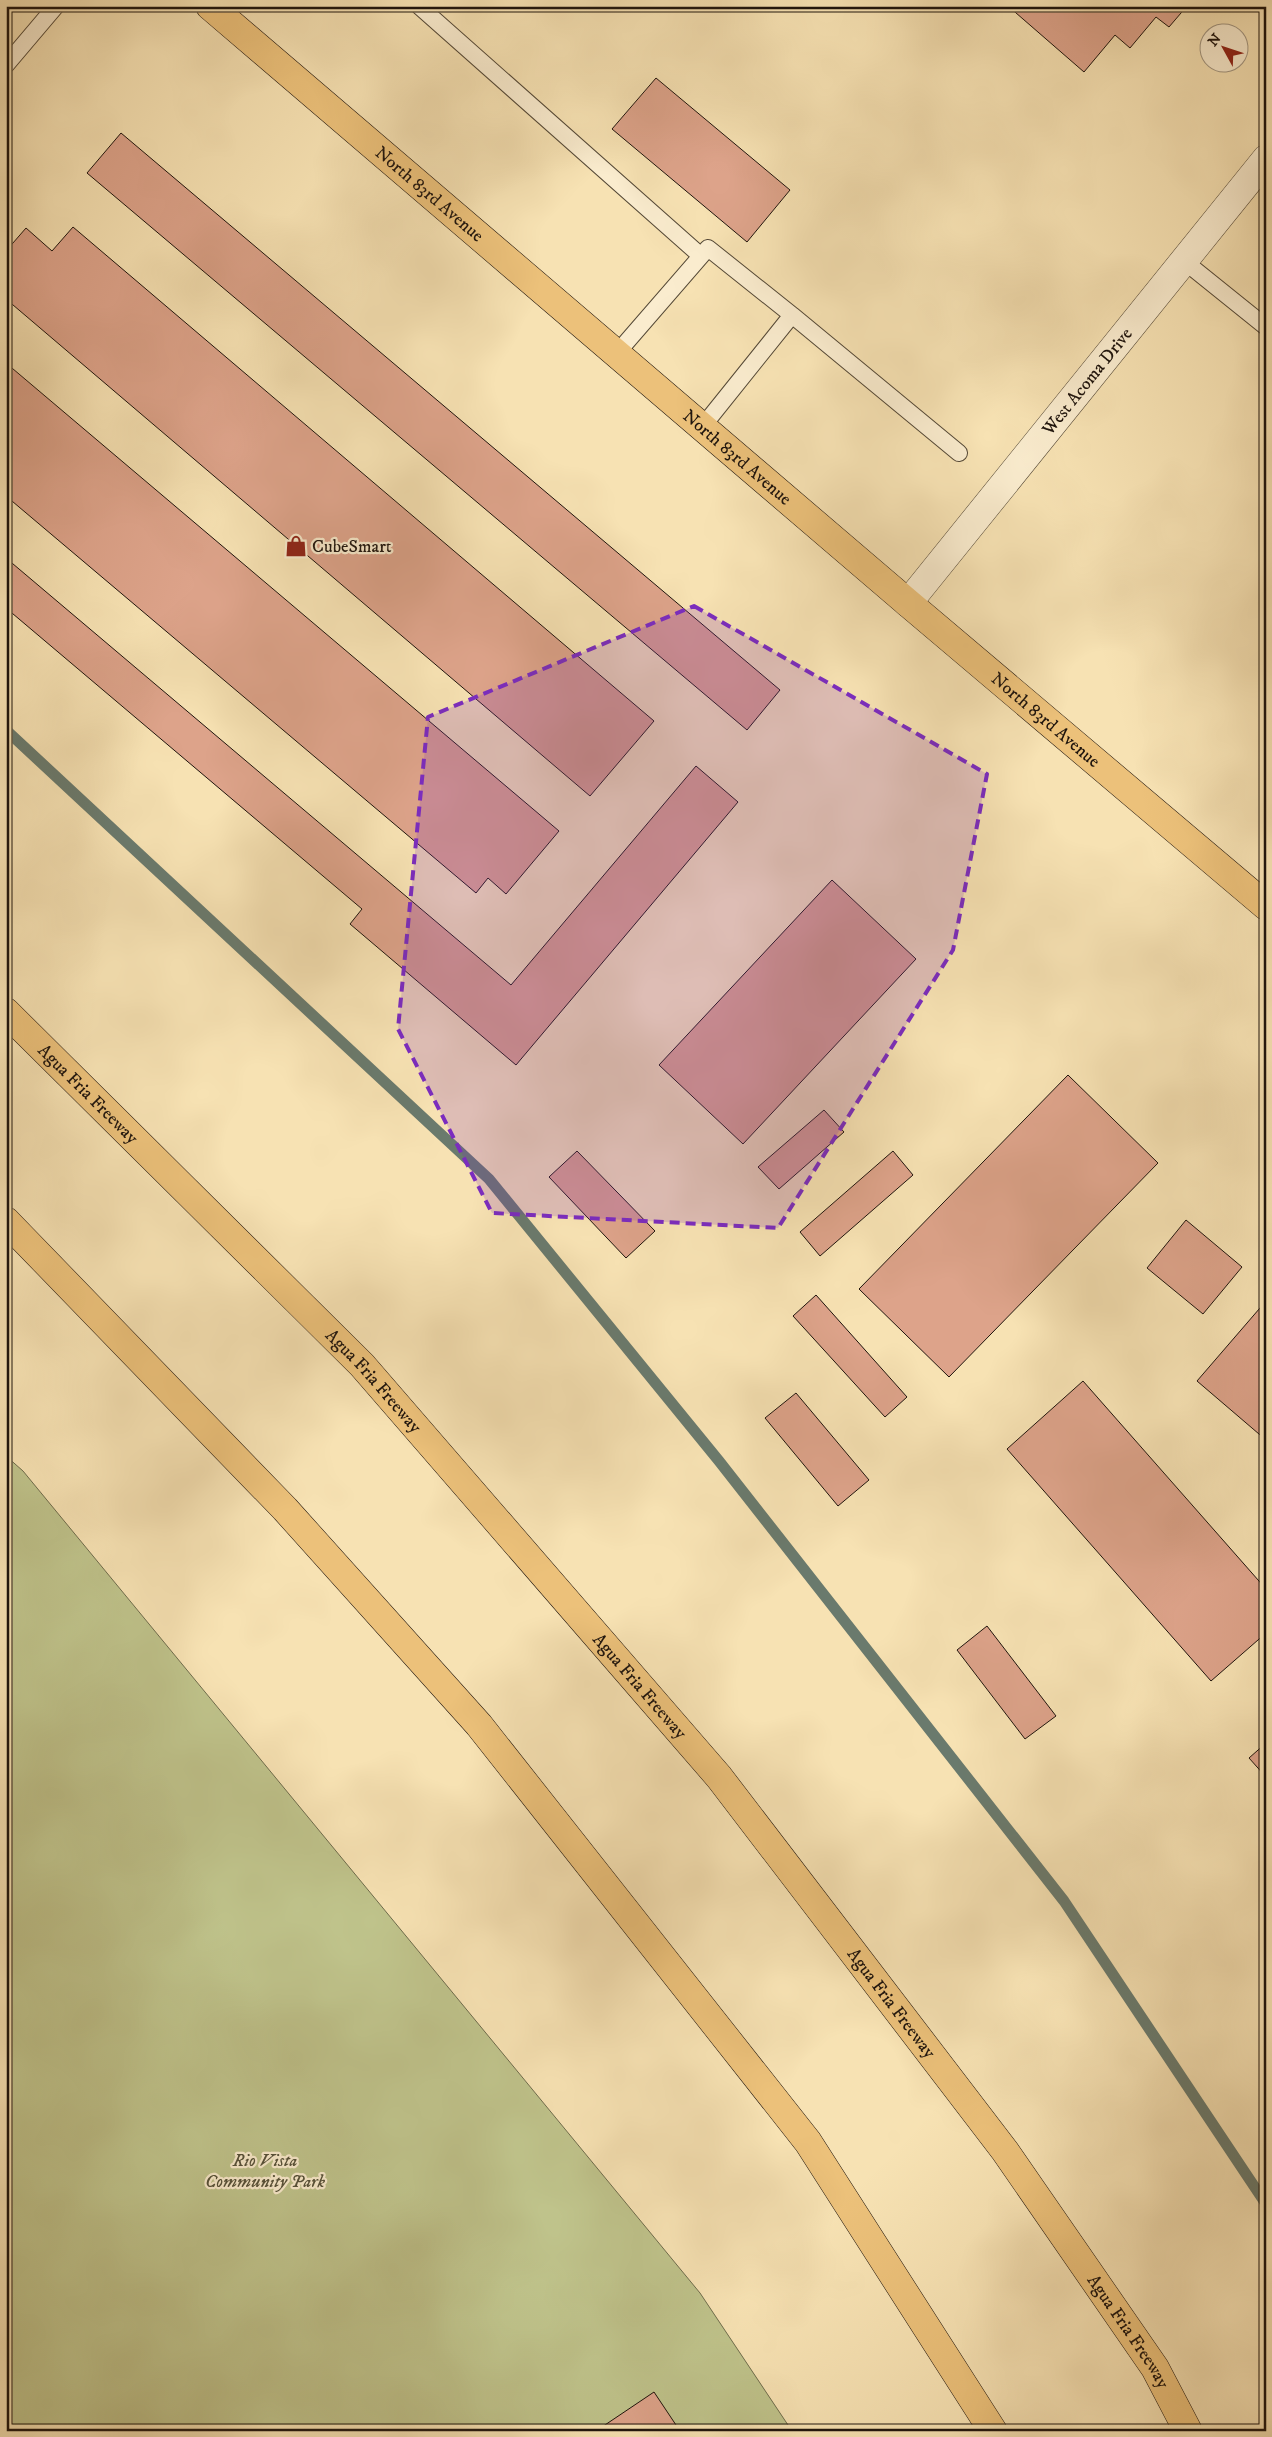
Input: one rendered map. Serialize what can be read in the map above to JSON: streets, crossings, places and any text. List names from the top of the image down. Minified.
{"streets":{"main road":["North 83rd Avenue","Agua Fria Freeway"],"street":["West Acoma Drive"]},"crossings":[["North 83rd Avenue","West Acoma Drive"]],"parks":["Rio Vista Community Park"],"places":{"shop":["CubeSmart"]},"north":"top left"}
